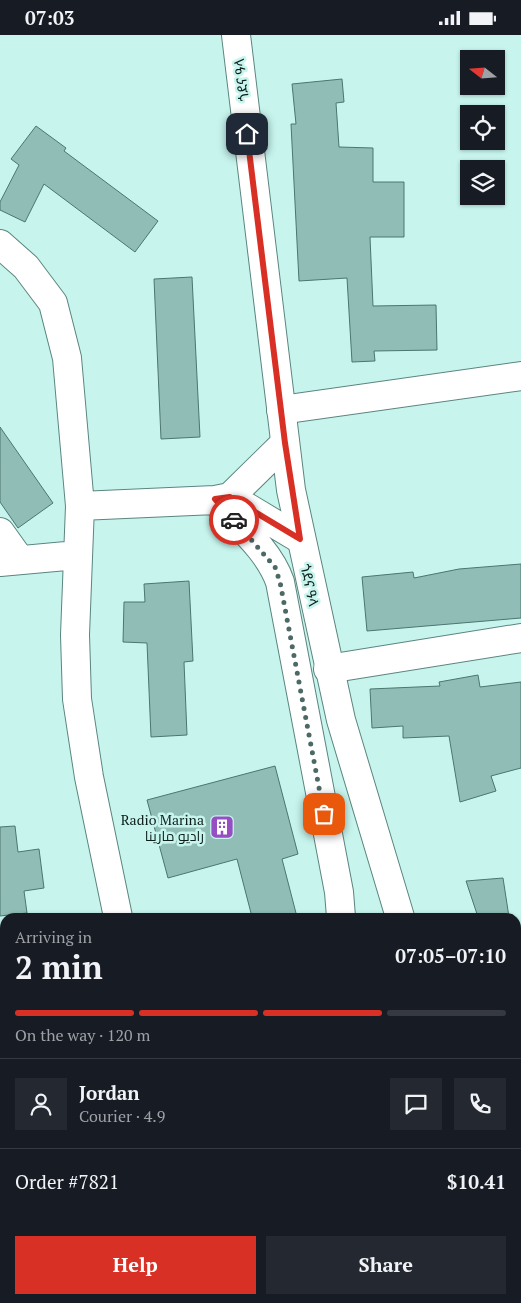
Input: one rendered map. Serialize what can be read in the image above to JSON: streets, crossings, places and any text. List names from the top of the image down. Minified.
{"streets":{"street":["ጎደና ዓላ"]},"places":{"building":["Radio Marina راديو مارينا"]},"north":"left","page":{"status":"07:03","heading":["2 min","Arriving in","07:05–07:10"],"panel":["Jordan","Courier · 4.9","Order #7821","$10.41"],"bar":"On the way · 120 m","buttons":["Help","Share"]}}
